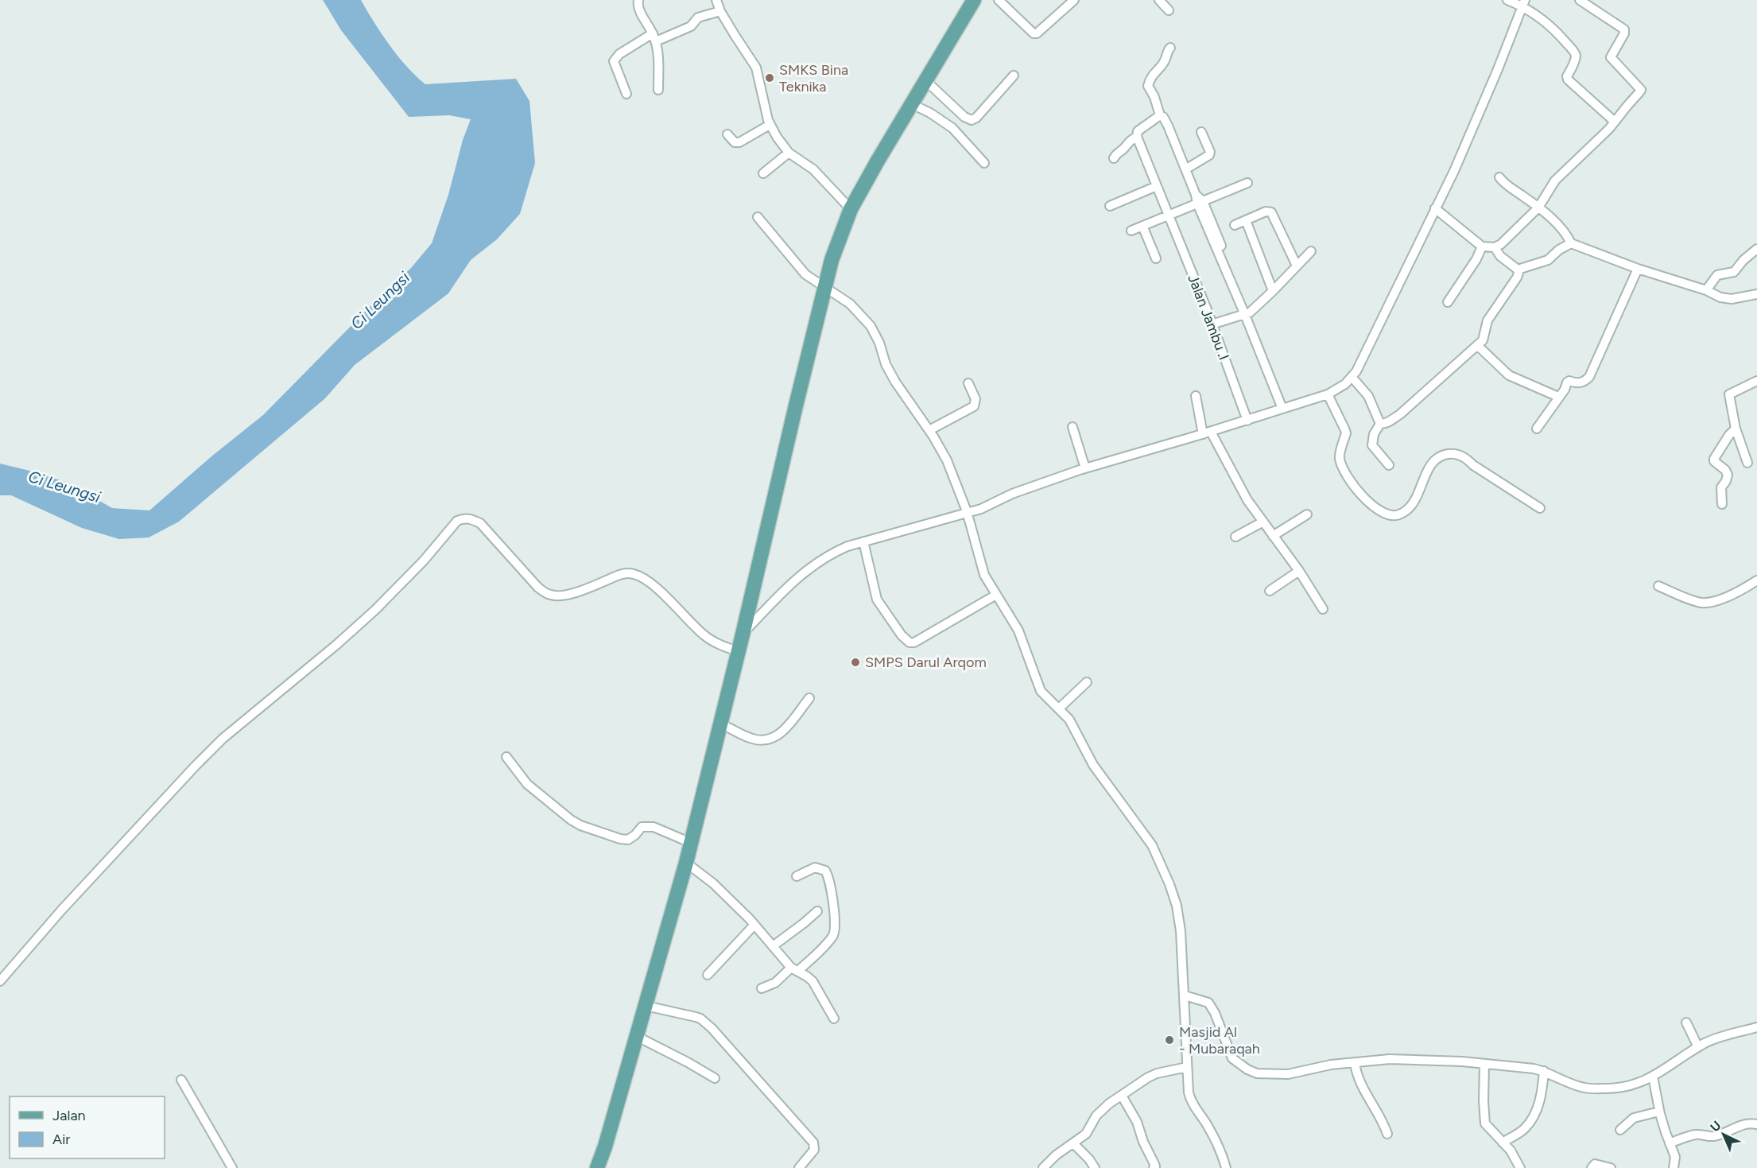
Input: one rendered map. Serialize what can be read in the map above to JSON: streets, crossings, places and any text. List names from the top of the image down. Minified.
{"streets":{"street":["Jalan Jambu .I"]},"water":["Ci Leungsi"],"places":["SMKS Bina Teknika","SMPS Darul Arqom","Masjid Al - Mubaraqah"],"legend":["Jalan","Air"],"north":"top left"}
